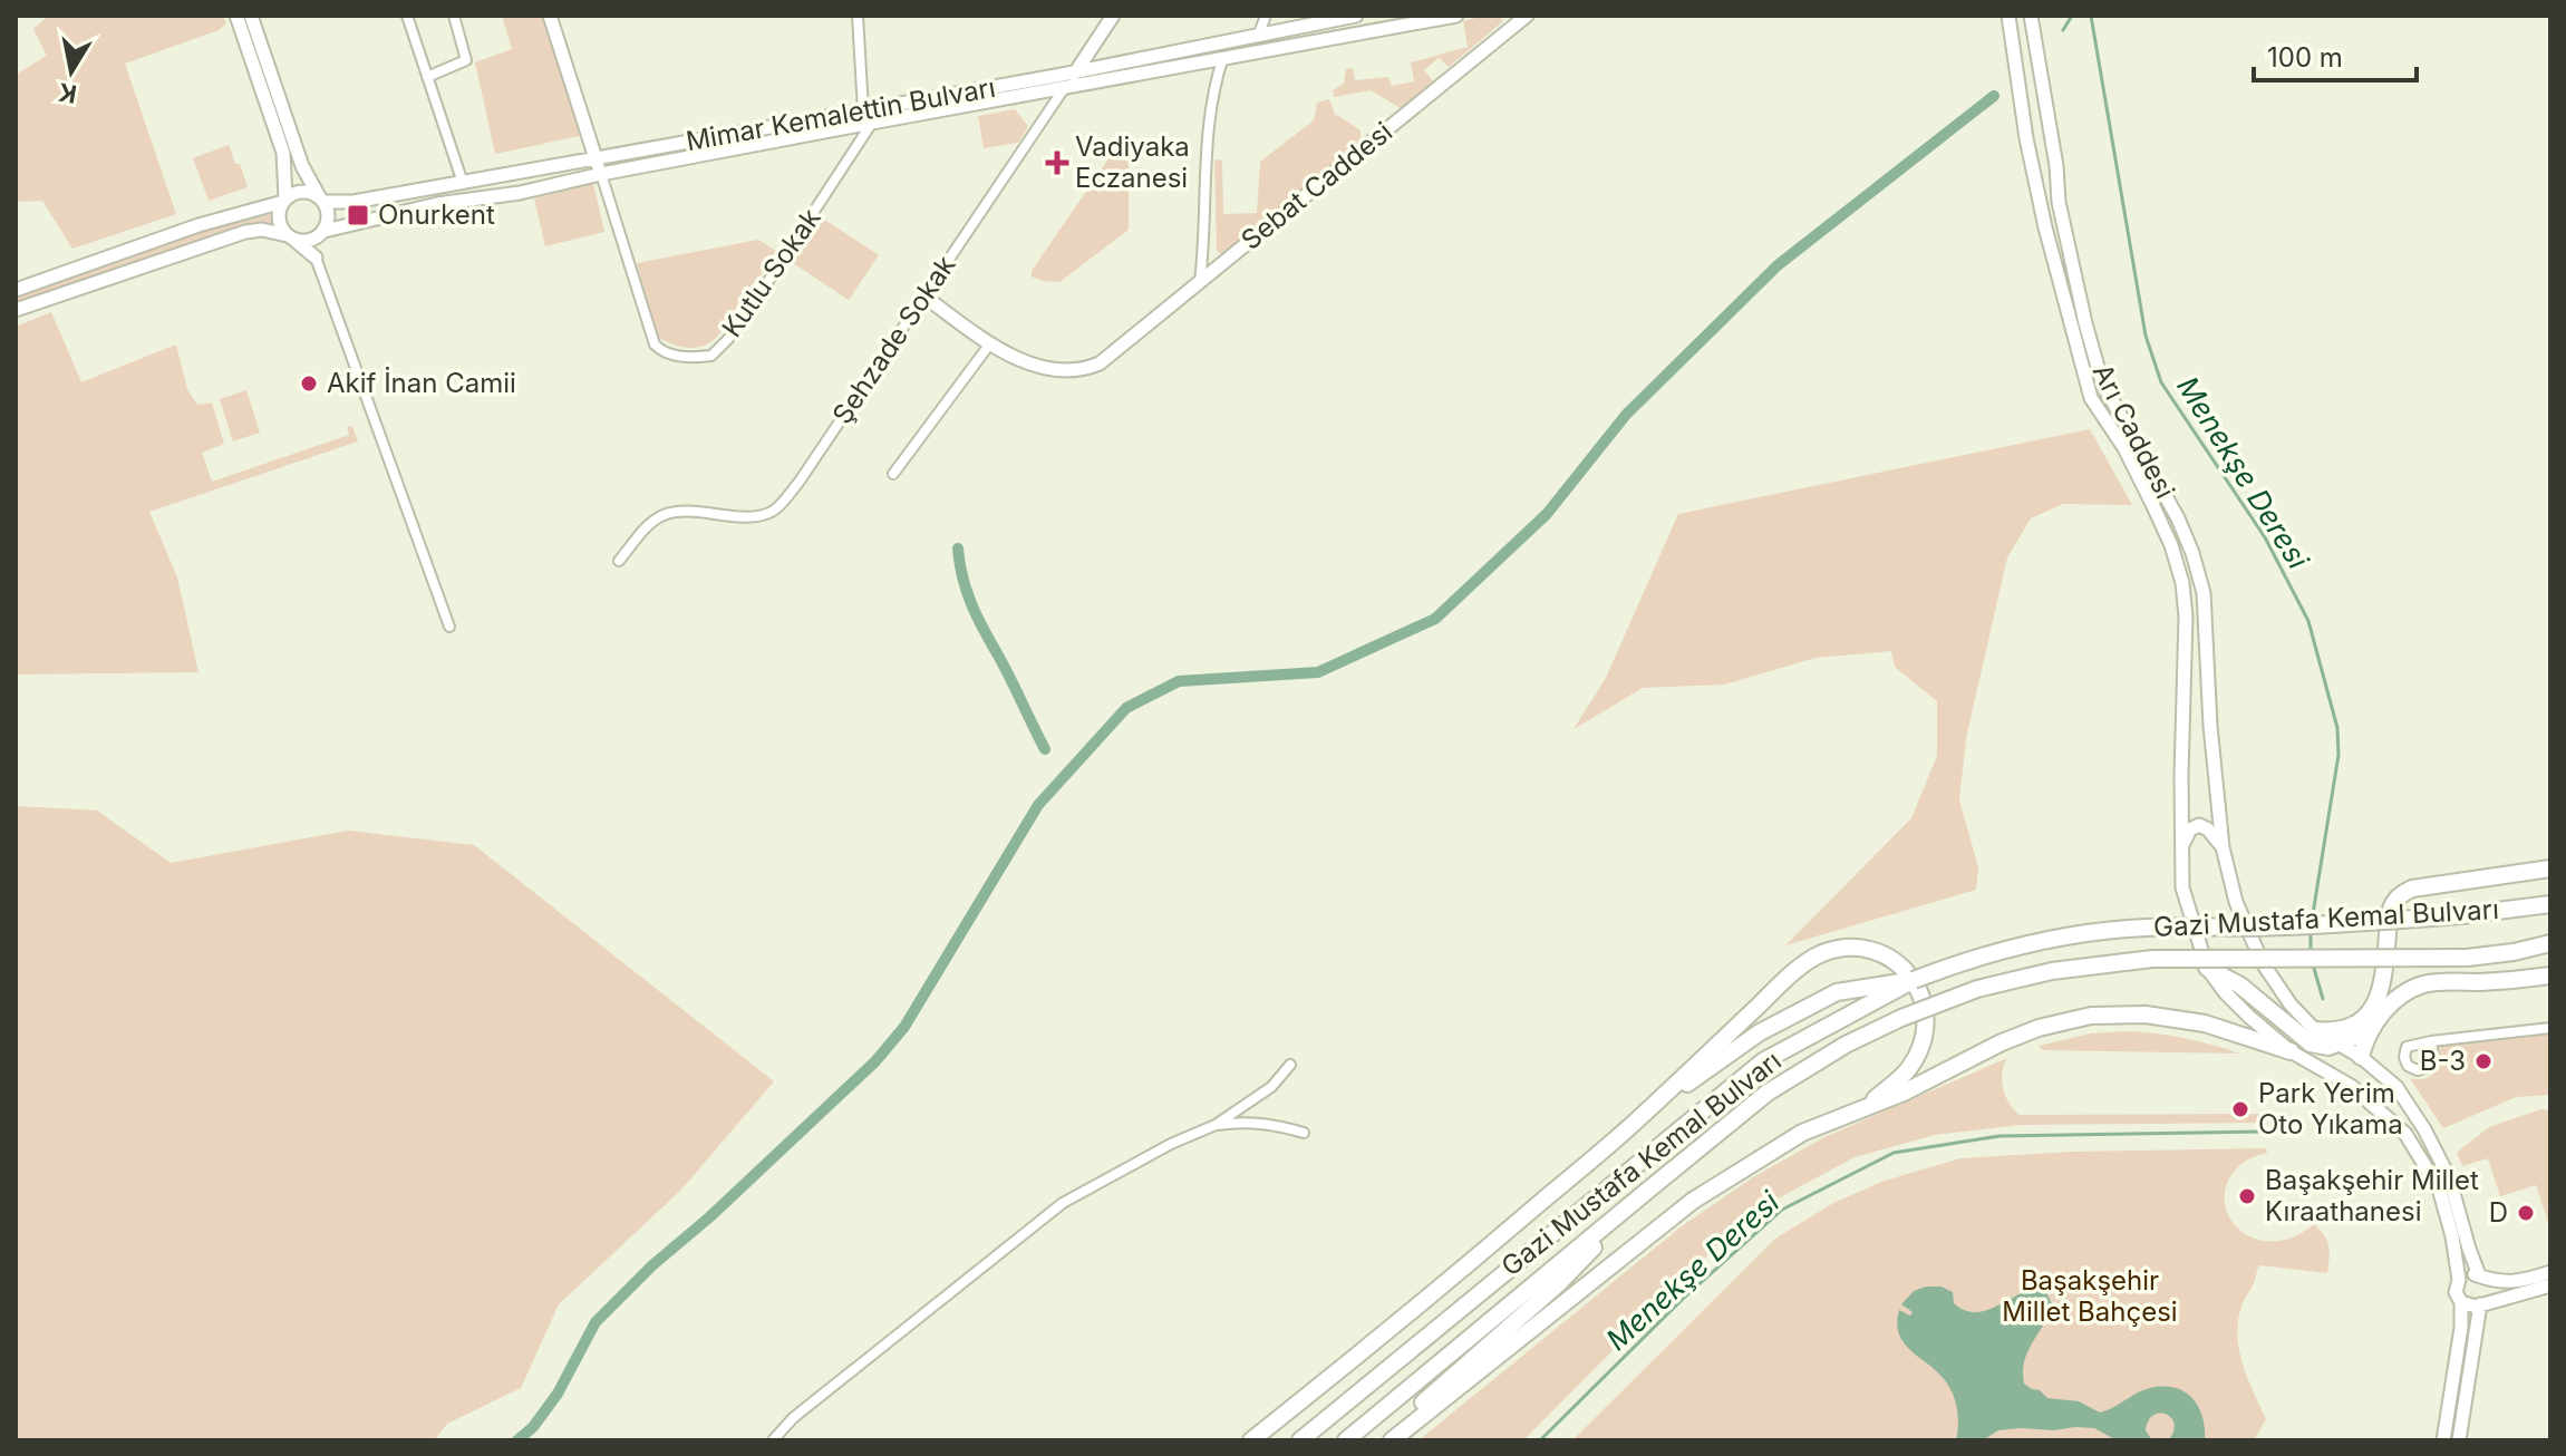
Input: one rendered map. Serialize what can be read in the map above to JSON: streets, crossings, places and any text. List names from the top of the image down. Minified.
{"streets":{"highway":["Gazi Mustafa Kemal Bulvarı"],"main road":["Mimar Kemalettin Bulvarı","Sebat Caddesi","Arı Caddesi"],"street":["Kutlu Sokak","Şehzade Sokak"]},"water":["Menekşe Deresi"],"parks":["Başakşehir Millet Bahçesi"],"places":{"health":["Vadiyaka Eczanesi"],"transit":["Onurkent"],"other":["Akif İnan Camii","B-3","Park Yerim Oto Yıkama","Başakşehir Millet Kıraathanesi","D"]},"scale_bar":"100 m","north":"bottom"}
